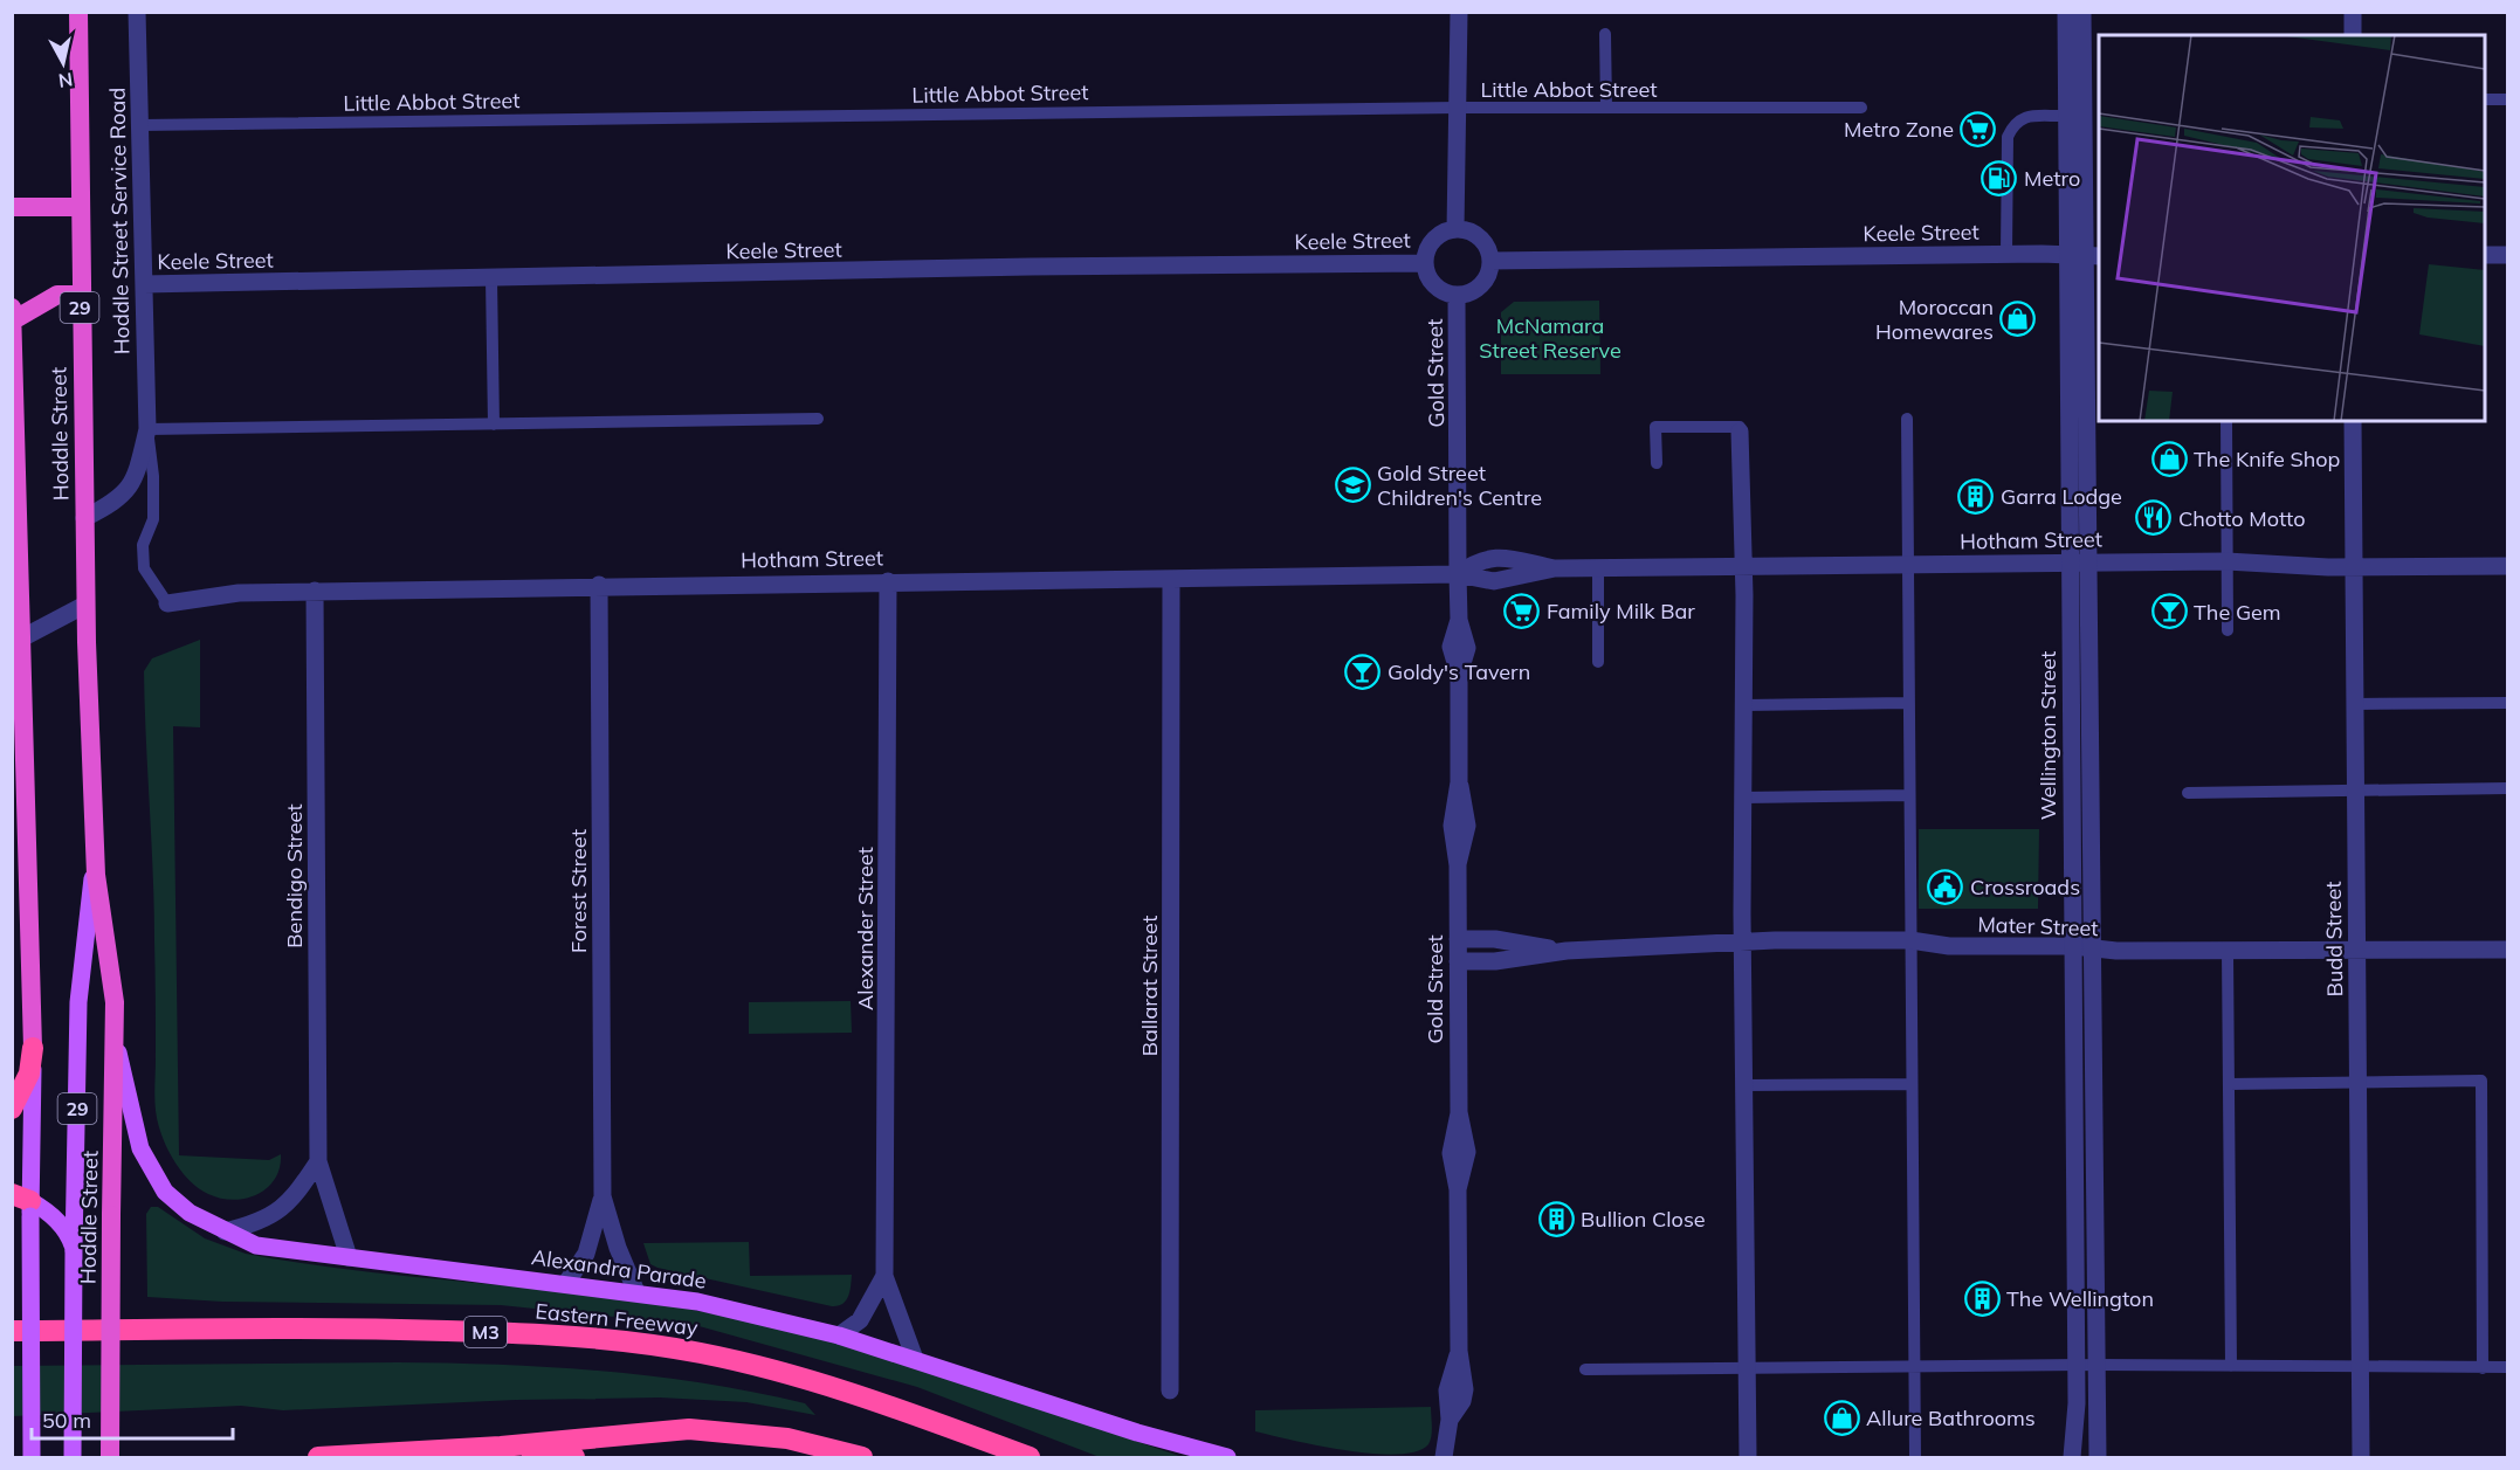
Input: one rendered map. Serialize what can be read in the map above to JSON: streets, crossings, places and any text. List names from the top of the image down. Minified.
{"streets":{"highway":["29","Hoddle Street","Eastern Freeway","M3"],"main road":["Alexandra Parade"],"street":["Hoddle Street Service Road","Keele Street","Gold Street","Hotham Street","Wellington Street","Bendigo Street","Forest Street","Mater Street","Alexander Street","Budd Street","Ballarat Street"],"lane":["Little Abbot Street"]},"crossings":[["Little Abbot Street","Hoddle Street Service Road"],["Hoddle Street Service Road","Keele Street"],["Hoddle Street Service Road","Hoddle Street"],["Hoddle Street Service Road","Hotham Street"],["Keele Street","Gold Street"],["Keele Street","Wellington Street"],["Gold Street","Hotham Street"],["Gold Street","Mater Street"],["Hoddle Street","Alexandra Parade"],["Hotham Street","Wellington Street"],["Hotham Street","Bendigo Street"],["Hotham Street","Forest Street"],["Hotham Street","Alexander Street"],["Hotham Street","Budd Street"],["Hotham Street","Ballarat Street"],["Wellington Street","Mater Street"],["Bendigo Street","Alexandra Parade"],["Forest Street","Alexandra Parade"],["Mater Street","Budd Street"],["Alexander Street","Alexandra Parade"]],"parks":["McNamara Street Reserve"],"places":{"supermarket":["Metro Zone","Family Milk Bar"],"fuel station":["Metro"],"shop":["Moroccan Homewares","The Knife Shop","Allure Bathrooms"],"school or university":["Gold Street Children's Centre"],"building":["Garra Lodge","Bullion Close","The Wellington"],"restaurant":["Chotto Motto"],"bar":["The Gem","Goldy's Tavern"],"public building":["Crossroads"]},"scale_bar":"50 m","north":"bottom"}
